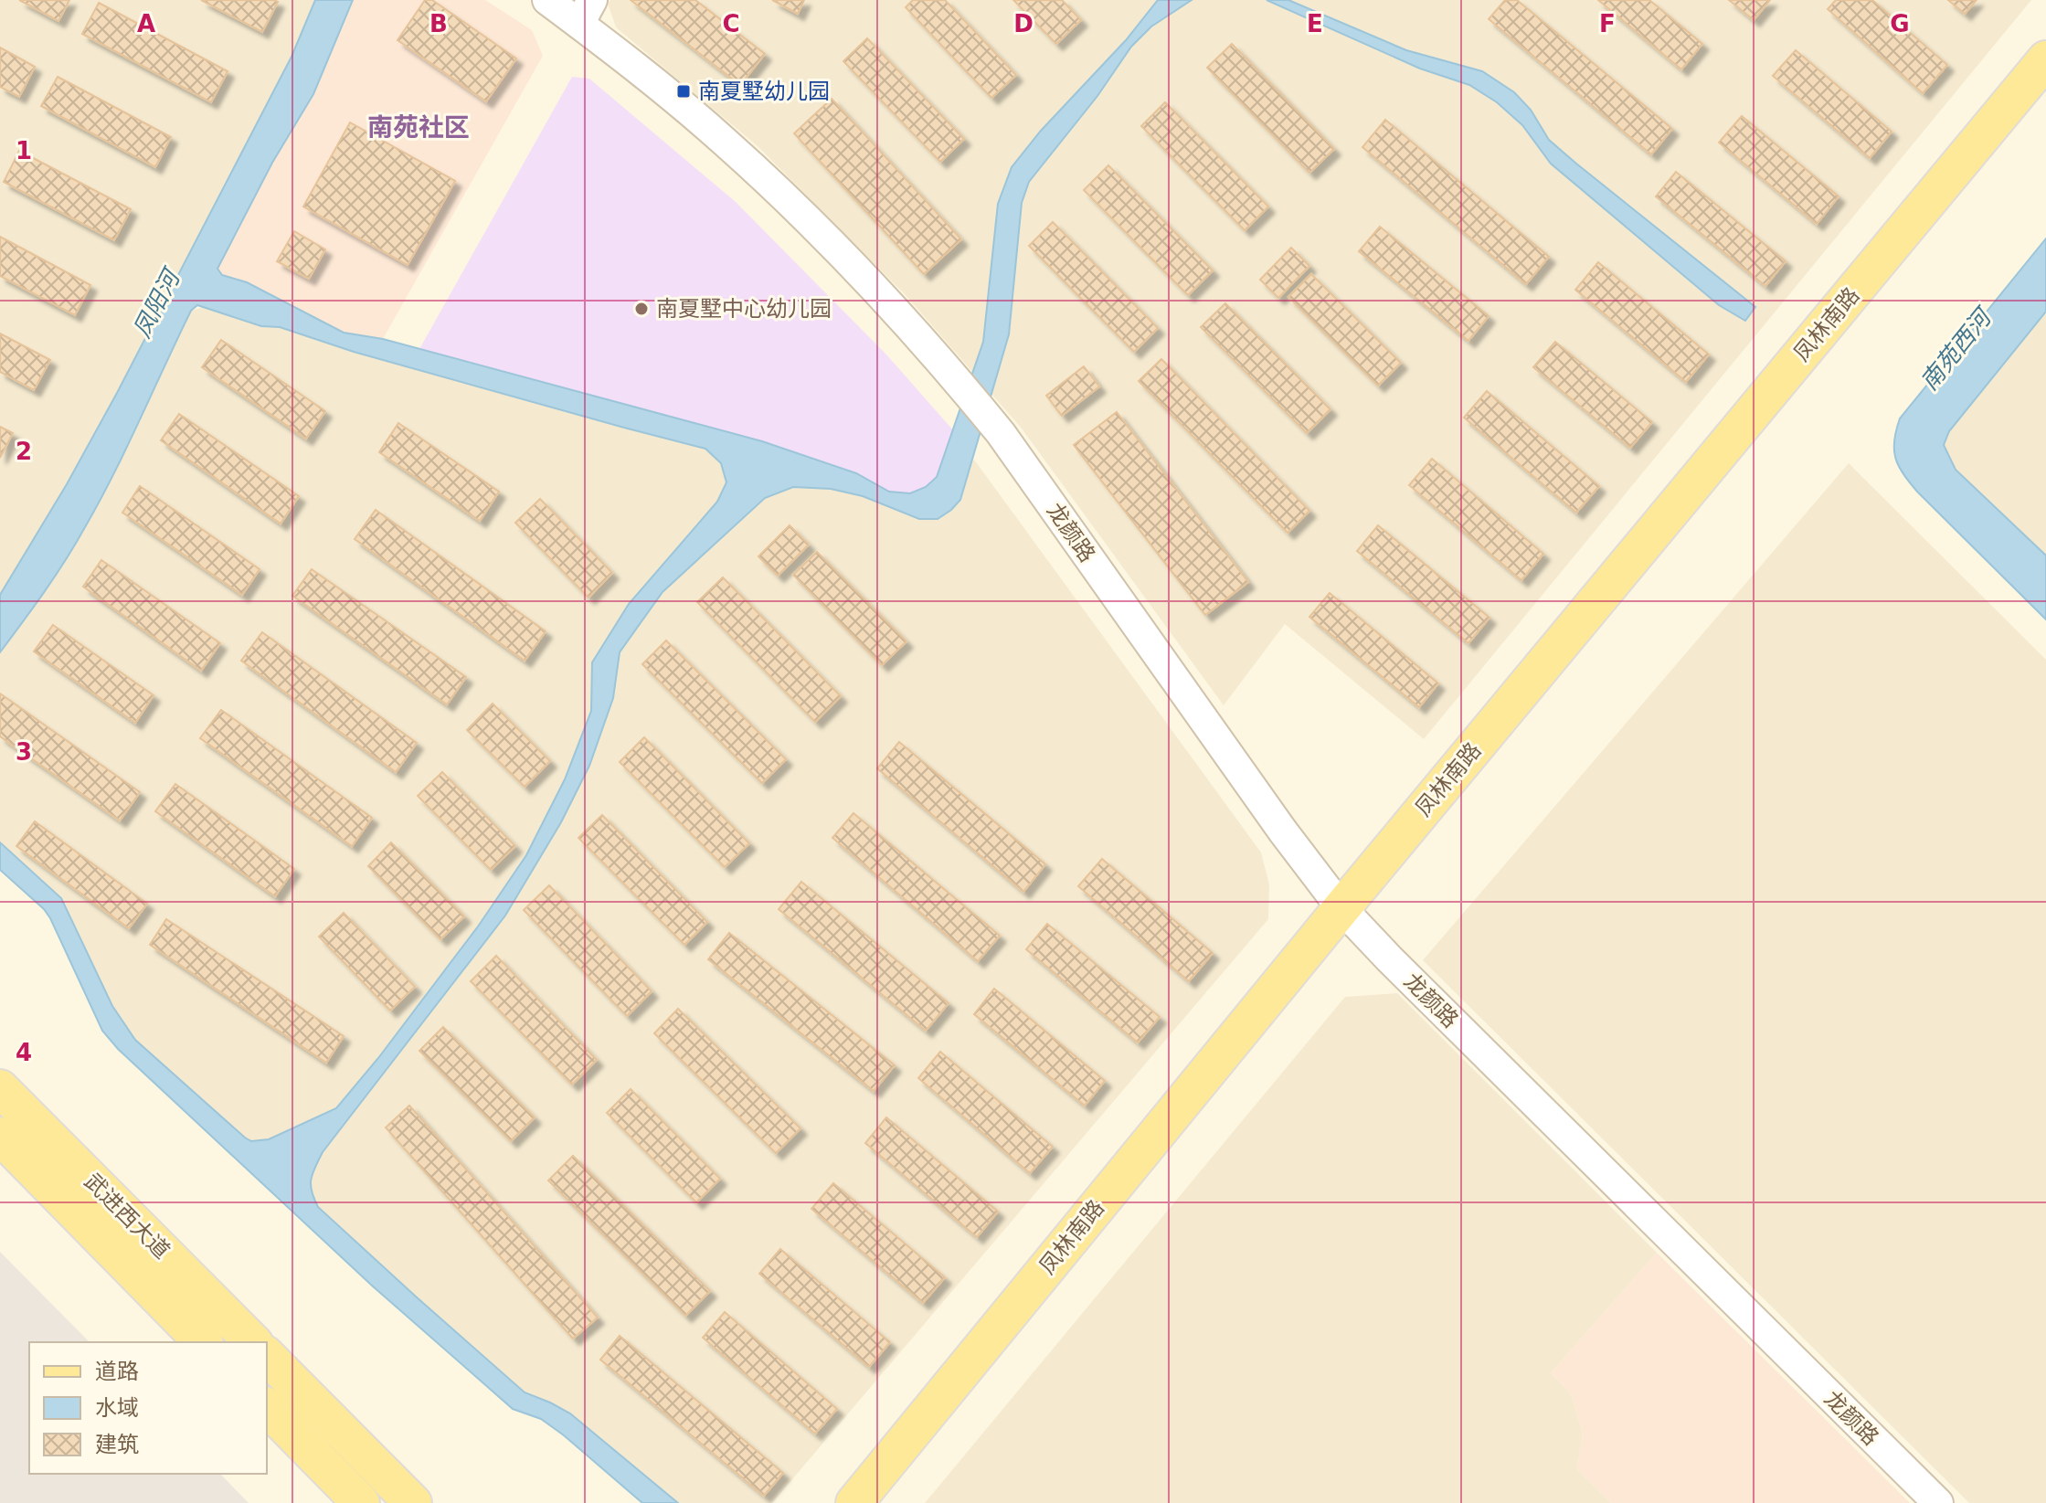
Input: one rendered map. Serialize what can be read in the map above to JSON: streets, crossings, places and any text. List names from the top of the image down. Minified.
{"streets":{"main road":["凤林南路","武进西大道"],"street":["龙颜路"]},"crossings":[["凤林南路","龙颜路"]],"districts":["南苑社区"],"water":["凤阳河","南苑西河"],"places":{"transit":["南夏墅幼儿园"],"other":["南夏墅中心幼儿园"]},"legend":["道路","水域","建筑"],"grid":{"columns":["A","B","C","D","E","F","G"],"rows":["1","2","3","4"]}}
